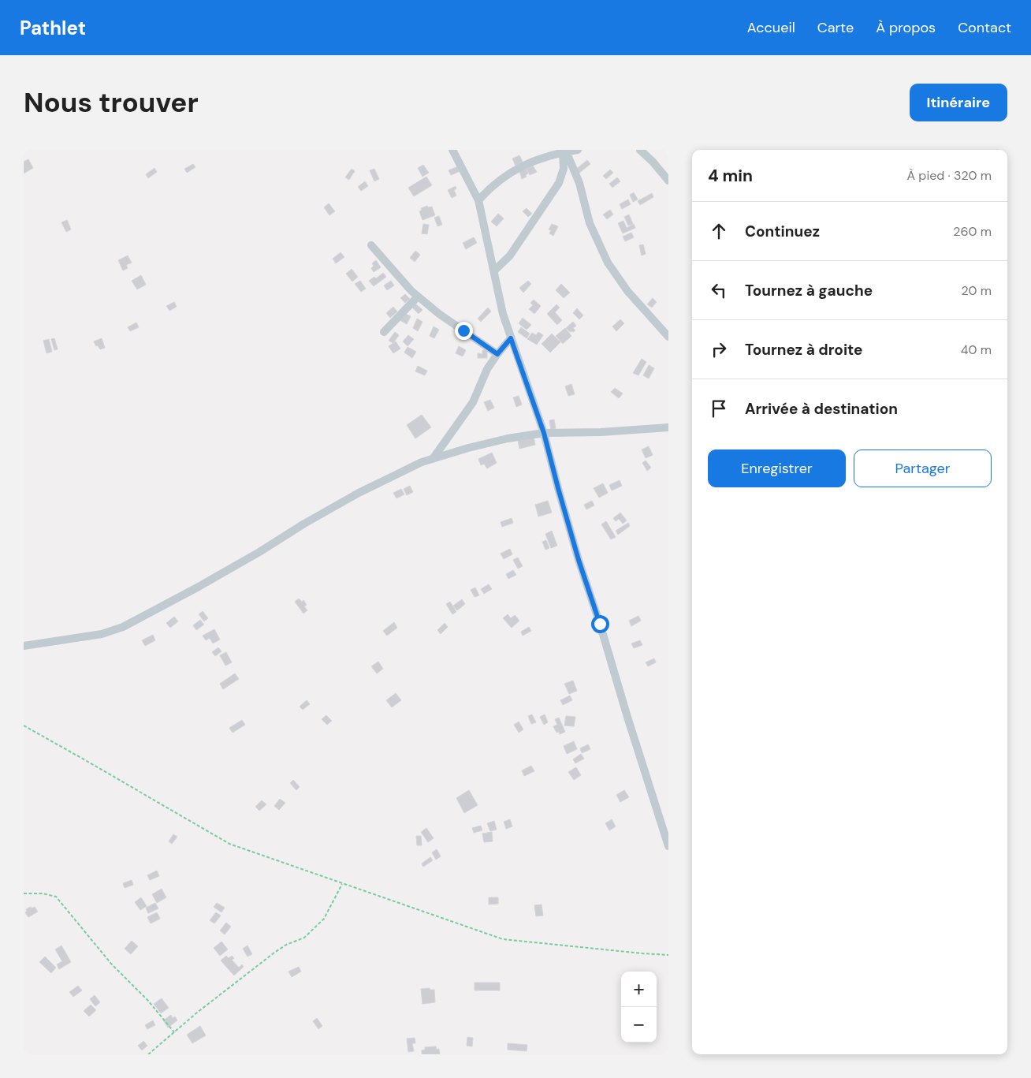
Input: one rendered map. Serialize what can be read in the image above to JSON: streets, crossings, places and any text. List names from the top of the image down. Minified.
{"page":{"header":"Pathlet","nav":["Accueil","Carte","À propos","Contact"],"buttons":["Itinéraire",["Enregistrer","Partager"]],"title":"Nous trouver","heading":["4 min","À pied · 320 m"],"list":[["Continuez","260 m"],["Tournez à gauche","20 m"],["Tournez à droite","40 m"],"Arrivée à destination"],"map_buttons":["+","−"]}}
